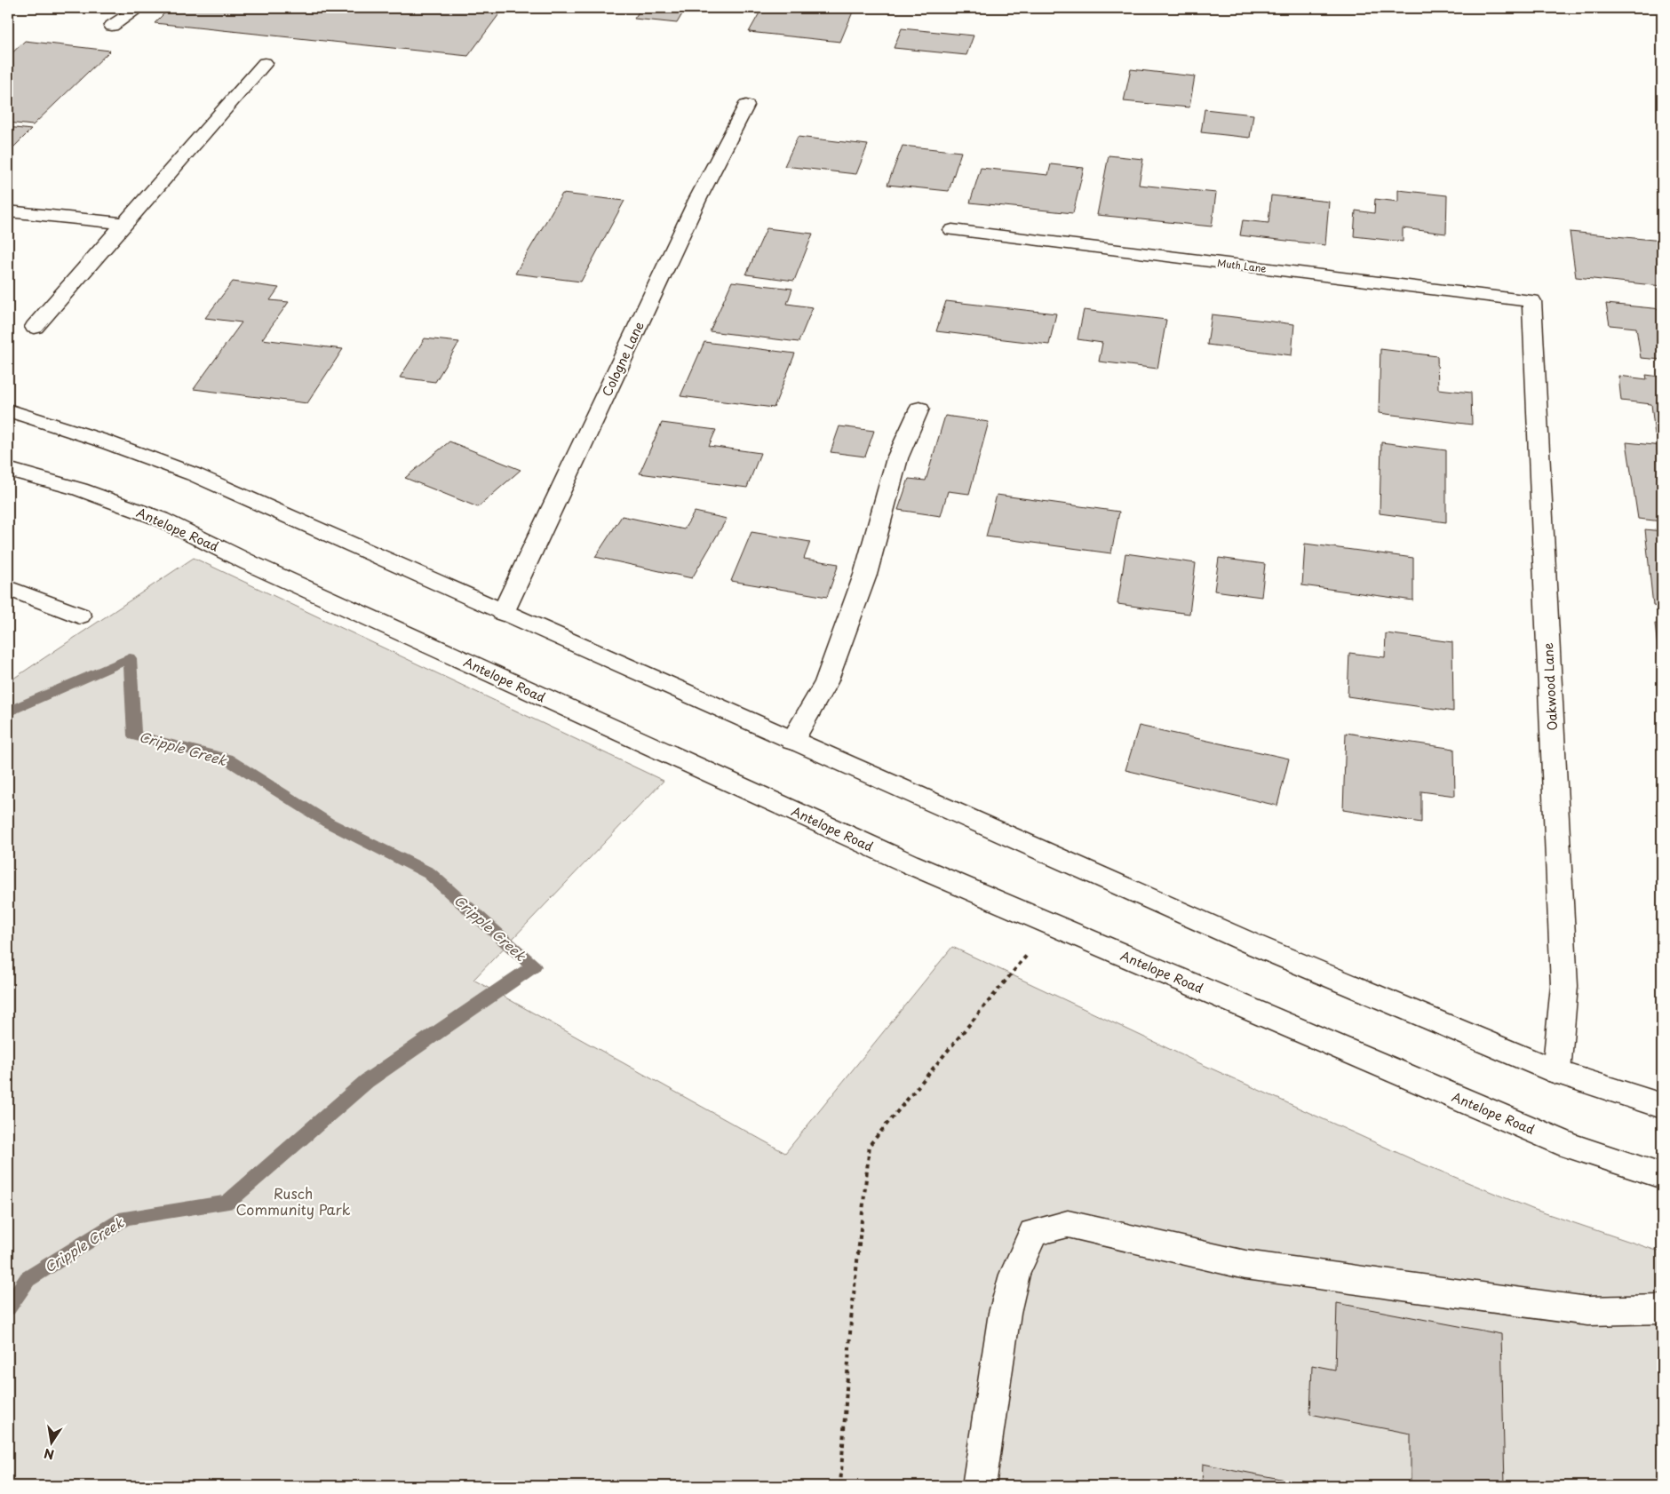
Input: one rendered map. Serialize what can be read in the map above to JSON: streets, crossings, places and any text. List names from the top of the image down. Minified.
{"streets":{"street":["Muth Lane","Cologne Lane","Antelope Road","Oakwood Lane"]},"crossings":[["Muth Lane","Oakwood Lane"]],"water":["Cripple Creek"],"parks":["Rusch Community Park"],"north":"bottom"}
